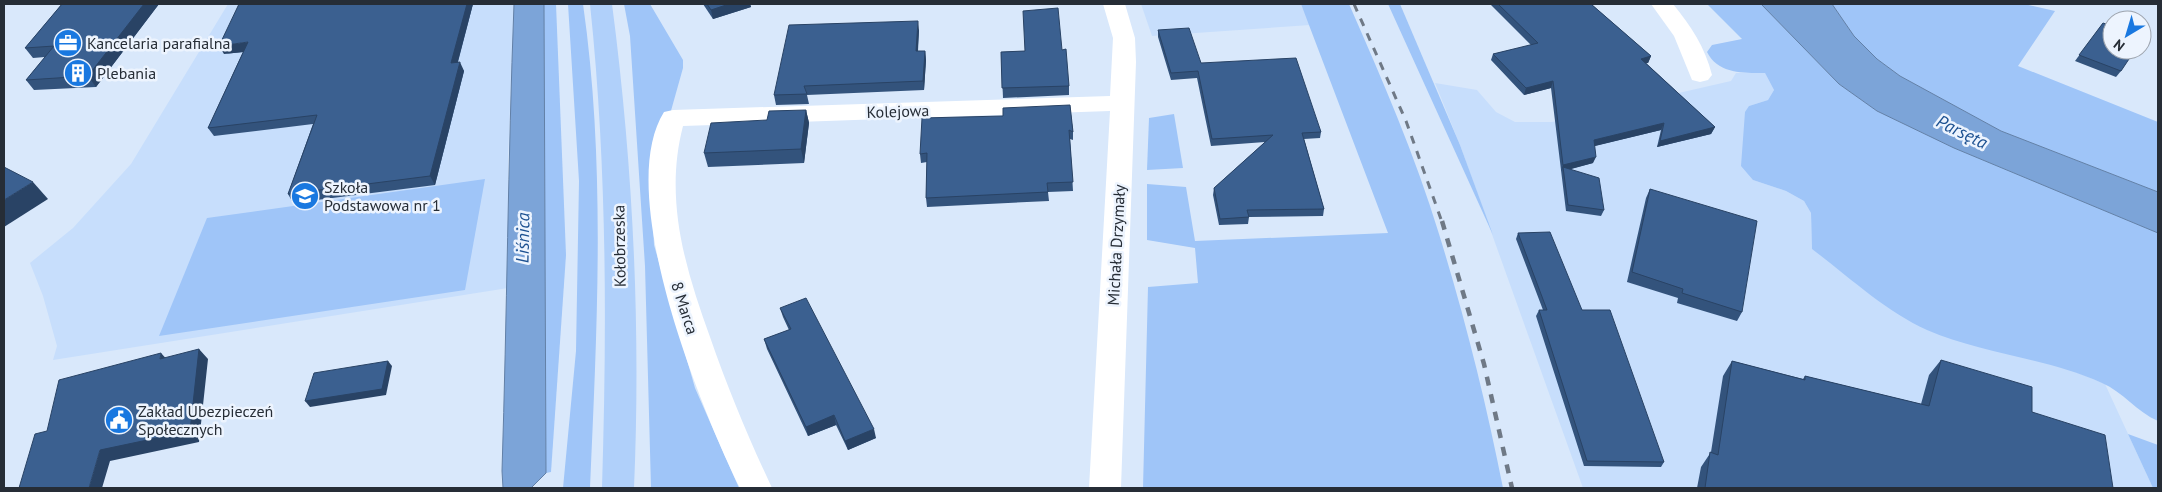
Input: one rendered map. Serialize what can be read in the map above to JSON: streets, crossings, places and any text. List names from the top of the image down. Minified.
{"streets":{"main road":["Kołobrzeska"],"street":["Kolejowa","Michała Drzymały","8 Marca"]},"crossings":[["Kolejowa","Michała Drzymały"],["Kolejowa","8 Marca"]],"water":["Parsęta","Liśnica"],"places":{"office":["Kancelaria parafialna"],"building":["Plebania"],"school or university":["Szkoła Podstawowa nr 1"],"public building":["Zakład Ubezpieczeń Społecznych"]},"north":"bottom left"}
